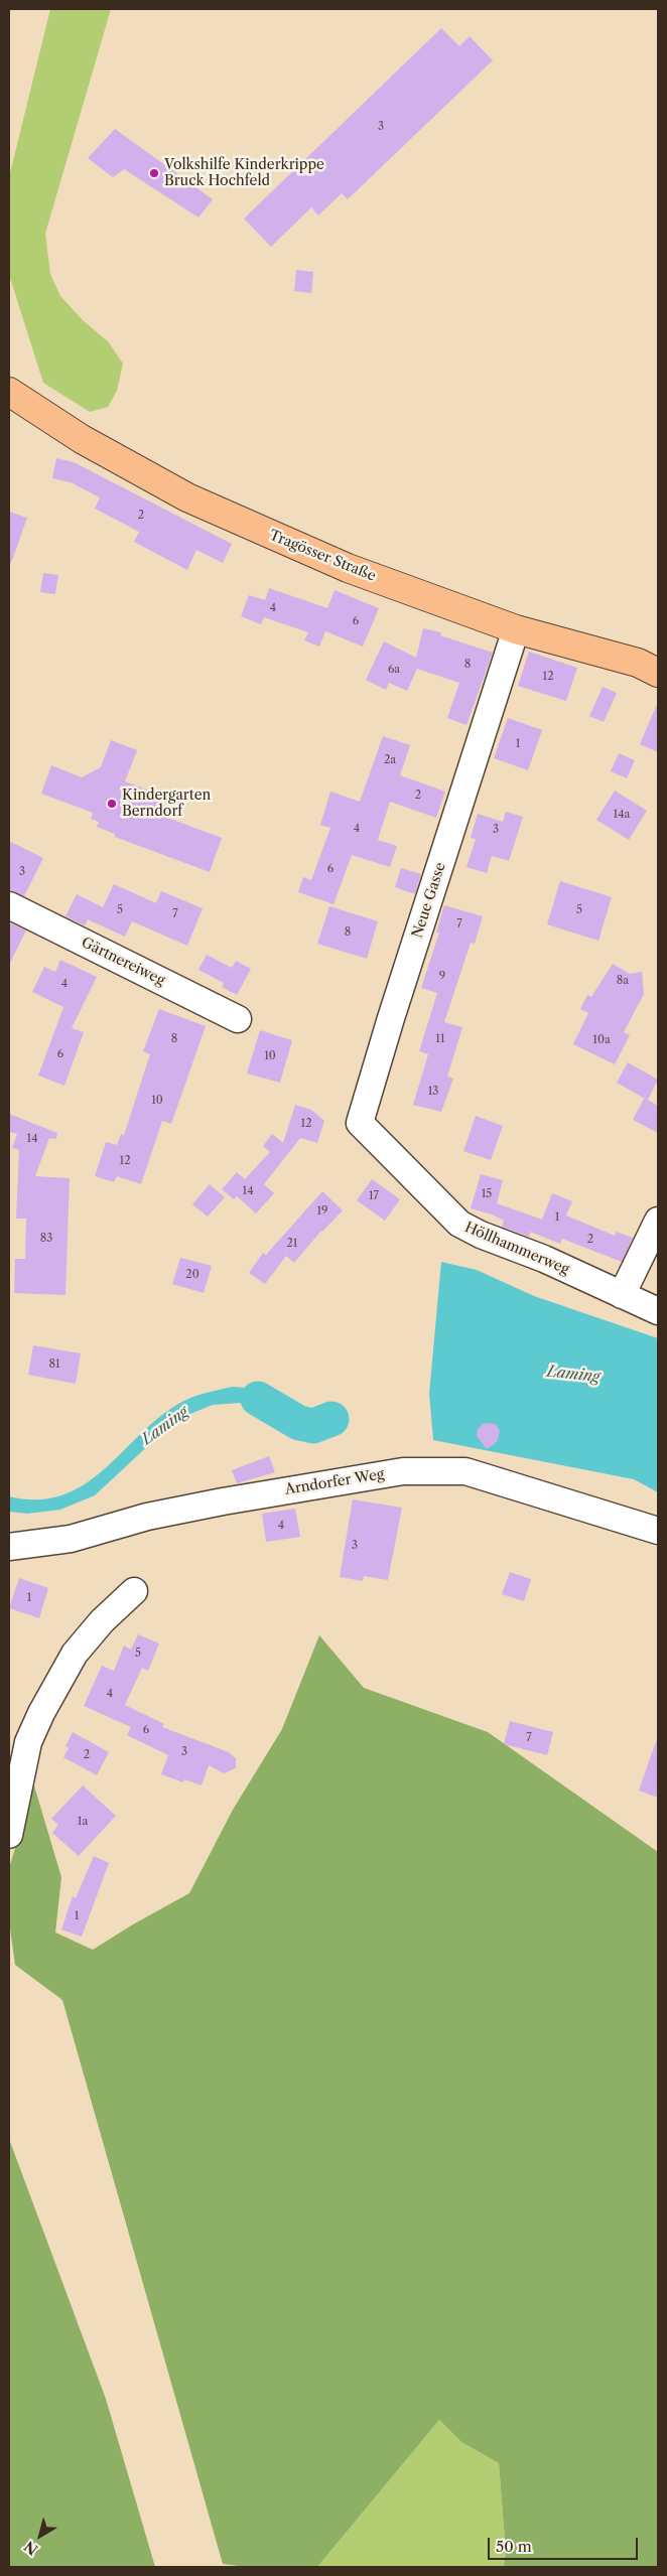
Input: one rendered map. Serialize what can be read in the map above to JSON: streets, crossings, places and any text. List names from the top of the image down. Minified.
{"streets":{"main road":["Tragösser Straße"],"street":["Neue Gasse","Gärtnereiweg","Höllhammerweg","Arndorfer Weg"]},"crossings":[["Tragösser Straße","Neue Gasse"],["Neue Gasse","Höllhammerweg"]],"water":["Laming"],"places":["Volkshilfe Kinderkrippe Bruck Hochfeld","Kindergarten Berndorf"],"house_numbers":["3","2","4","6","8","6a","12","1","2a","2","14a","4","3","6","3","5","5","7","7","8","9","8a","4","8","11","10a","6","10","13","10","12","14","12","14","15","17","19","1","83","2","21","20","81","4","3","1","5","4","6","7","3","2","1a","1"],"scale_bar":"50 m","north":"bottom left"}
